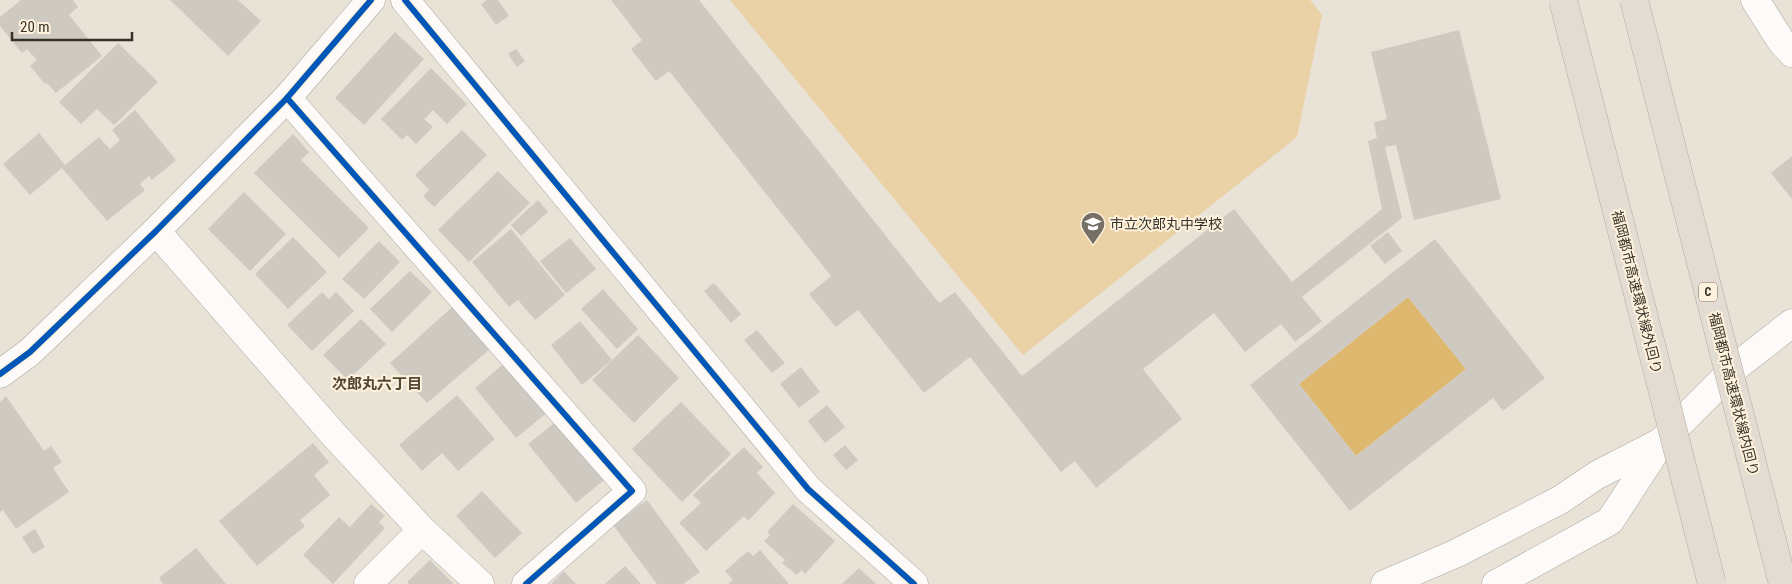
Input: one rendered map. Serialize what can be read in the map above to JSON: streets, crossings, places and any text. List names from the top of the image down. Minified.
{"streets":{"highway":["福岡都市高速環状線外回り","C","福岡都市高速環状線内回り"]},"districts":["次郎丸六丁目"],"places":{"school or university":["市立次郎丸中学校"]},"scale_bar":"20 m"}
